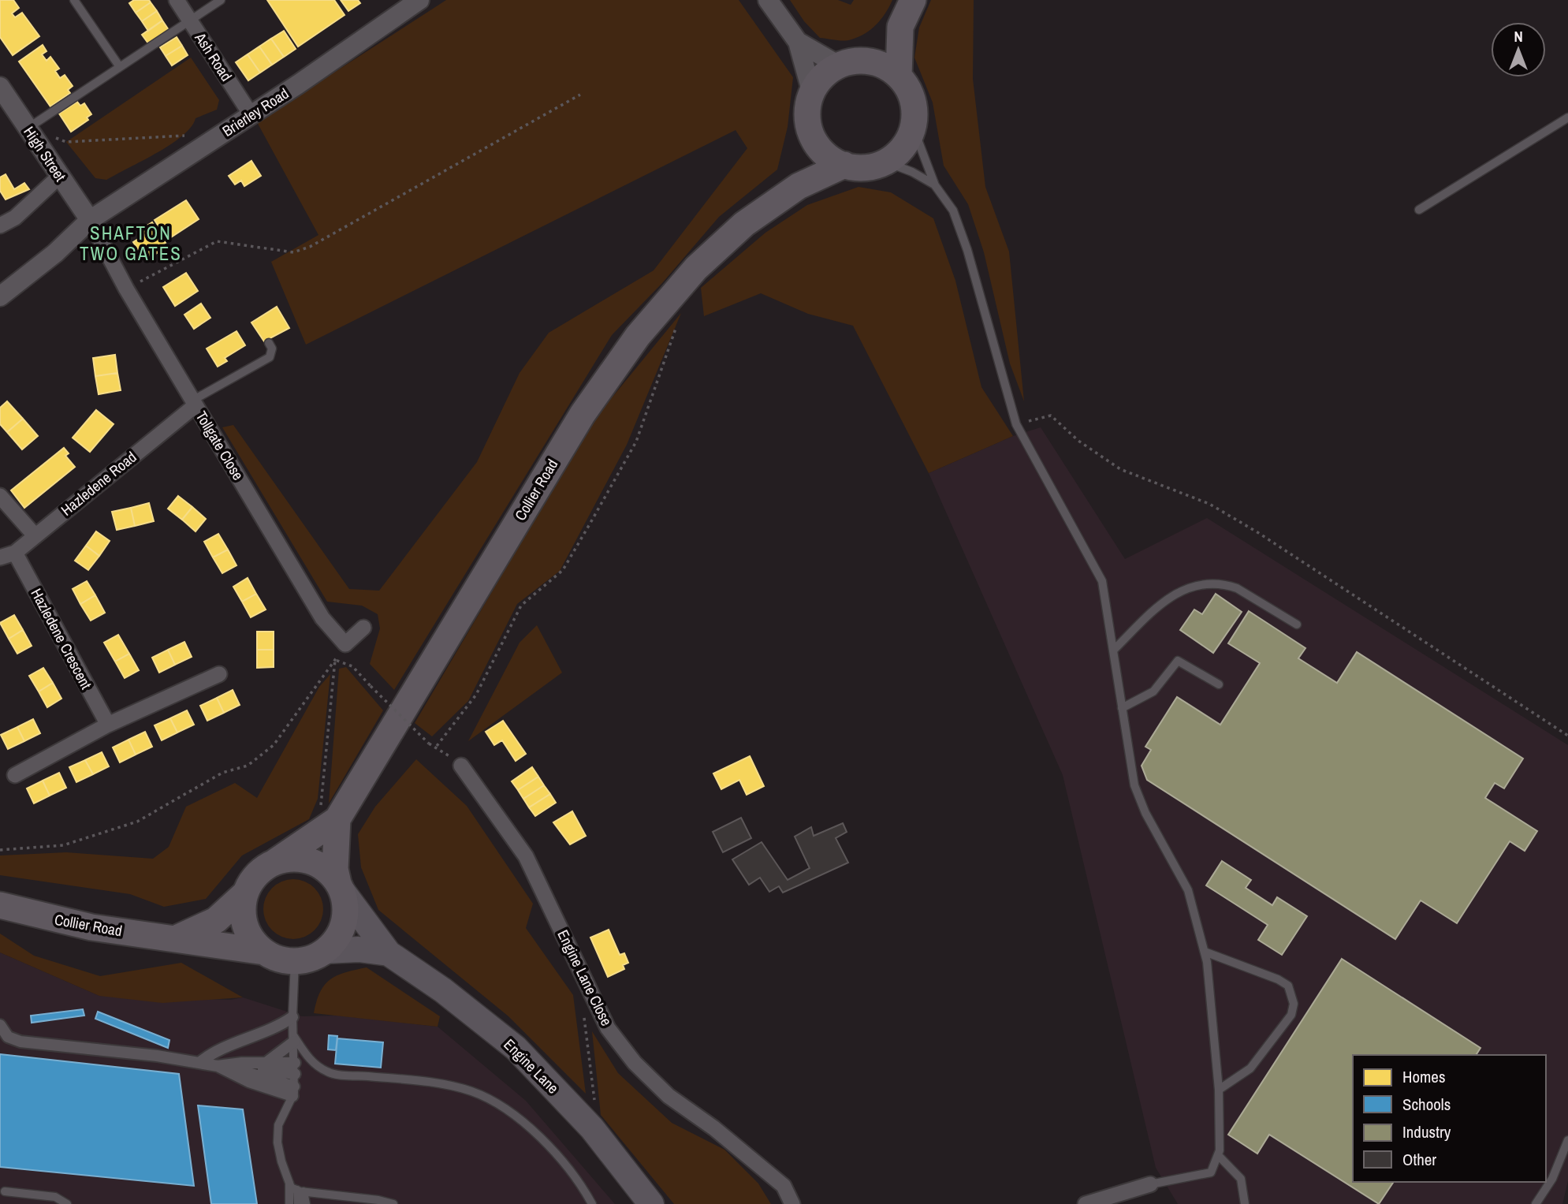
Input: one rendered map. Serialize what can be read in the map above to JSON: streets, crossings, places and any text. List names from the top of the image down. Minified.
{"streets":{"highway":["Collier Road"],"main road":["Engine Lane"],"street":["Ash Road","Brierley Road","High Street","Tollgate Close","Hazledene Road","Hazledene Crescent","Engine Lane Close"]},"crossings":[["Ash Road","Brierley Road"],["Brierley Road","High Street"],["Brierley Road","Tollgate Close"],["High Street","Tollgate Close"],["Tollgate Close","Hazledene Road"],["Hazledene Road","Hazledene Crescent"],["Collier Road","Engine Lane"]],"districts":["SHAFTON TWO GATES"],"legend":["Homes","Schools","Industry","Other"],"north":"top"}
